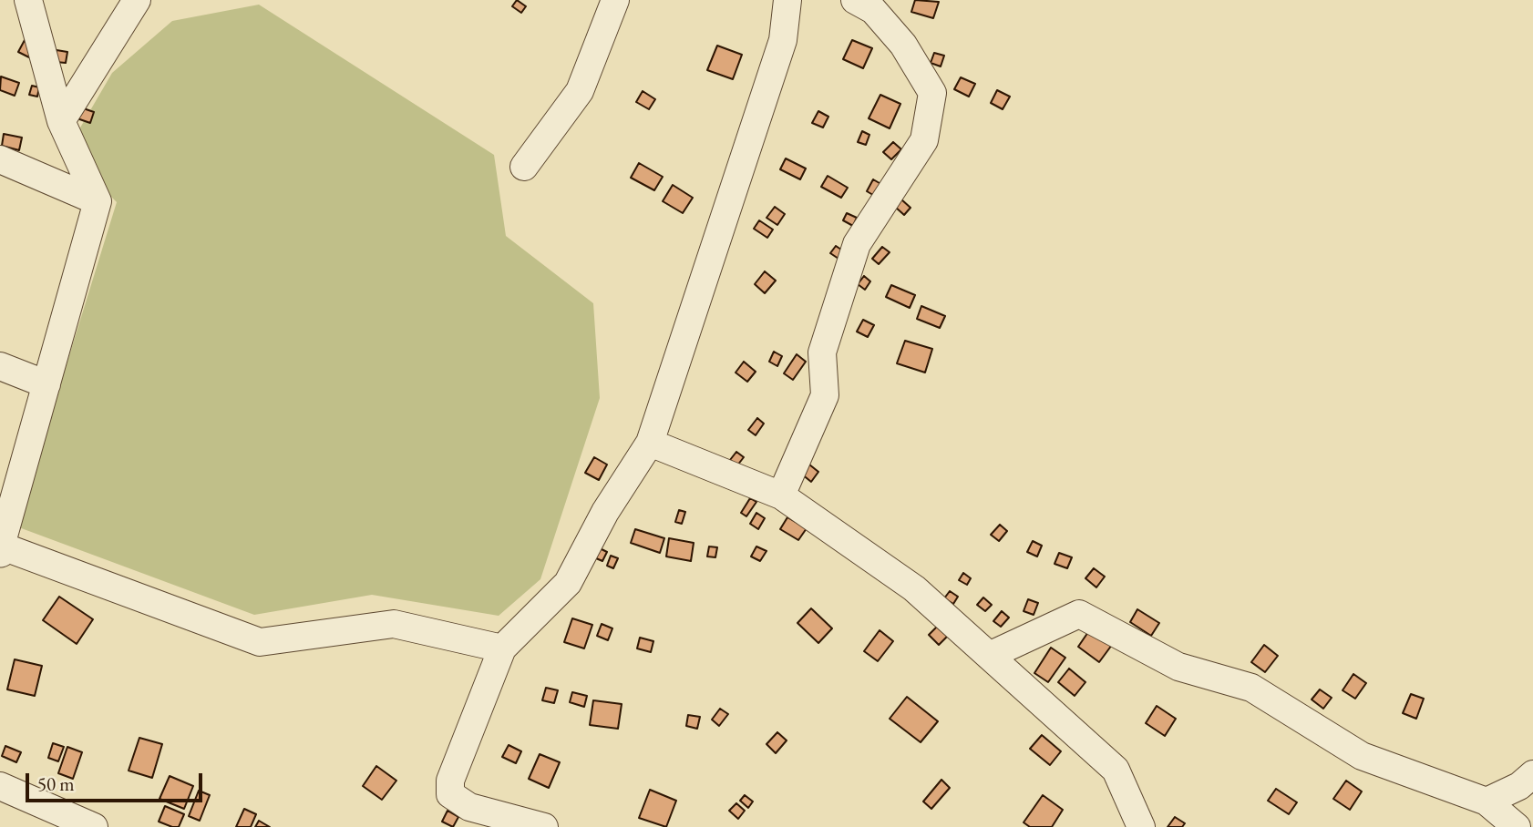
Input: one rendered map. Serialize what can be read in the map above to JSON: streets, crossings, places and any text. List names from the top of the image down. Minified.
{"scale_bar":"50 m"}
